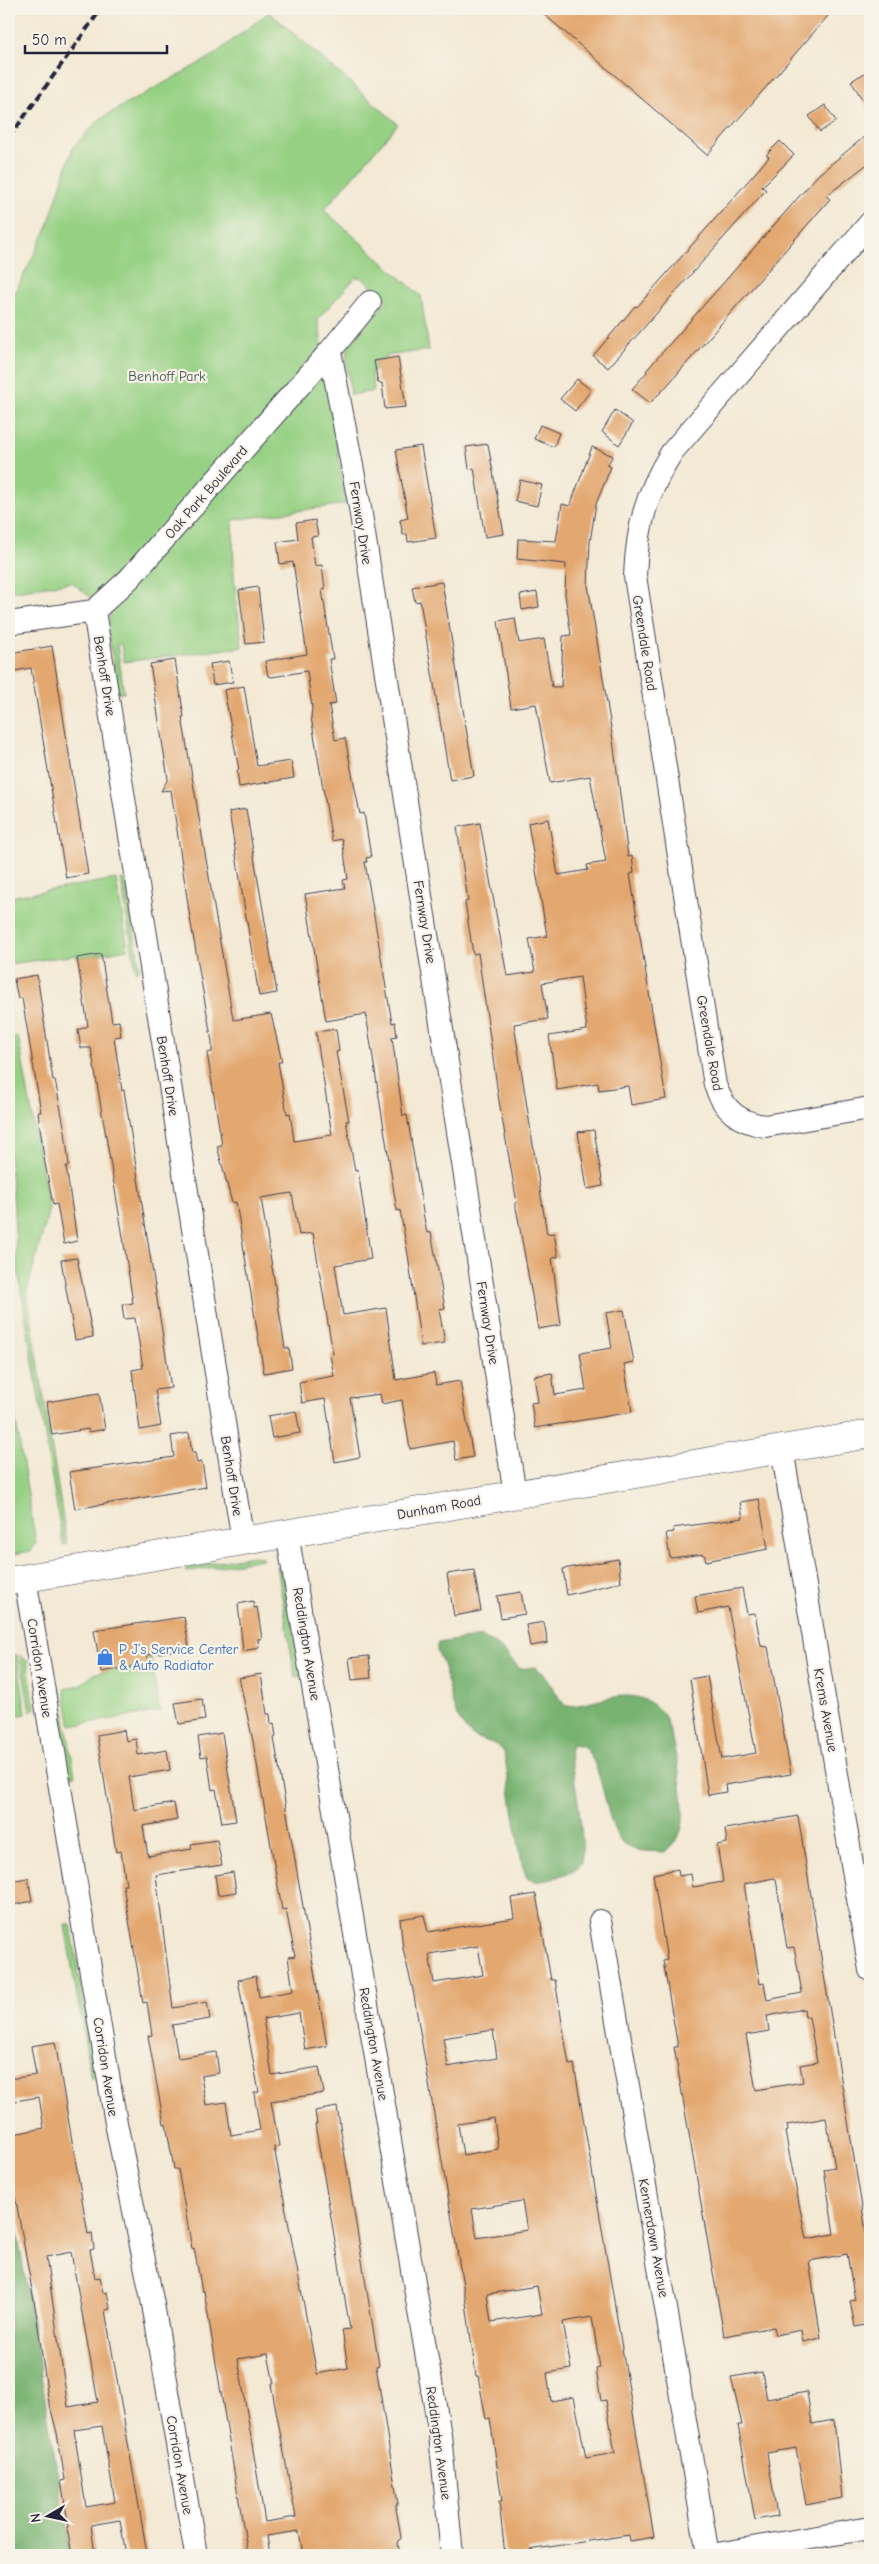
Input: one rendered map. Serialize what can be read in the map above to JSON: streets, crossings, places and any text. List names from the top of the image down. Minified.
{"streets":{"street":["Oak Park Boulevard","Fernway Drive","Greendale Road","Benhoff Drive","Dunham Road","Reddington Avenue","Corridon Avenue","Krems Avenue","Kennerdown Avenue"]},"crossings":[["Oak Park Boulevard","Fernway Drive"],["Oak Park Boulevard","Benhoff Drive"],["Fernway Drive","Dunham Road"],["Benhoff Drive","Dunham Road"],["Dunham Road","Reddington Avenue"],["Dunham Road","Corridon Avenue"],["Dunham Road","Krems Avenue"]],"parks":["Benhoff Park"],"places":{"shop":["P J’s Service Center & Auto Radiator"]},"scale_bar":"50 m","north":"left"}
